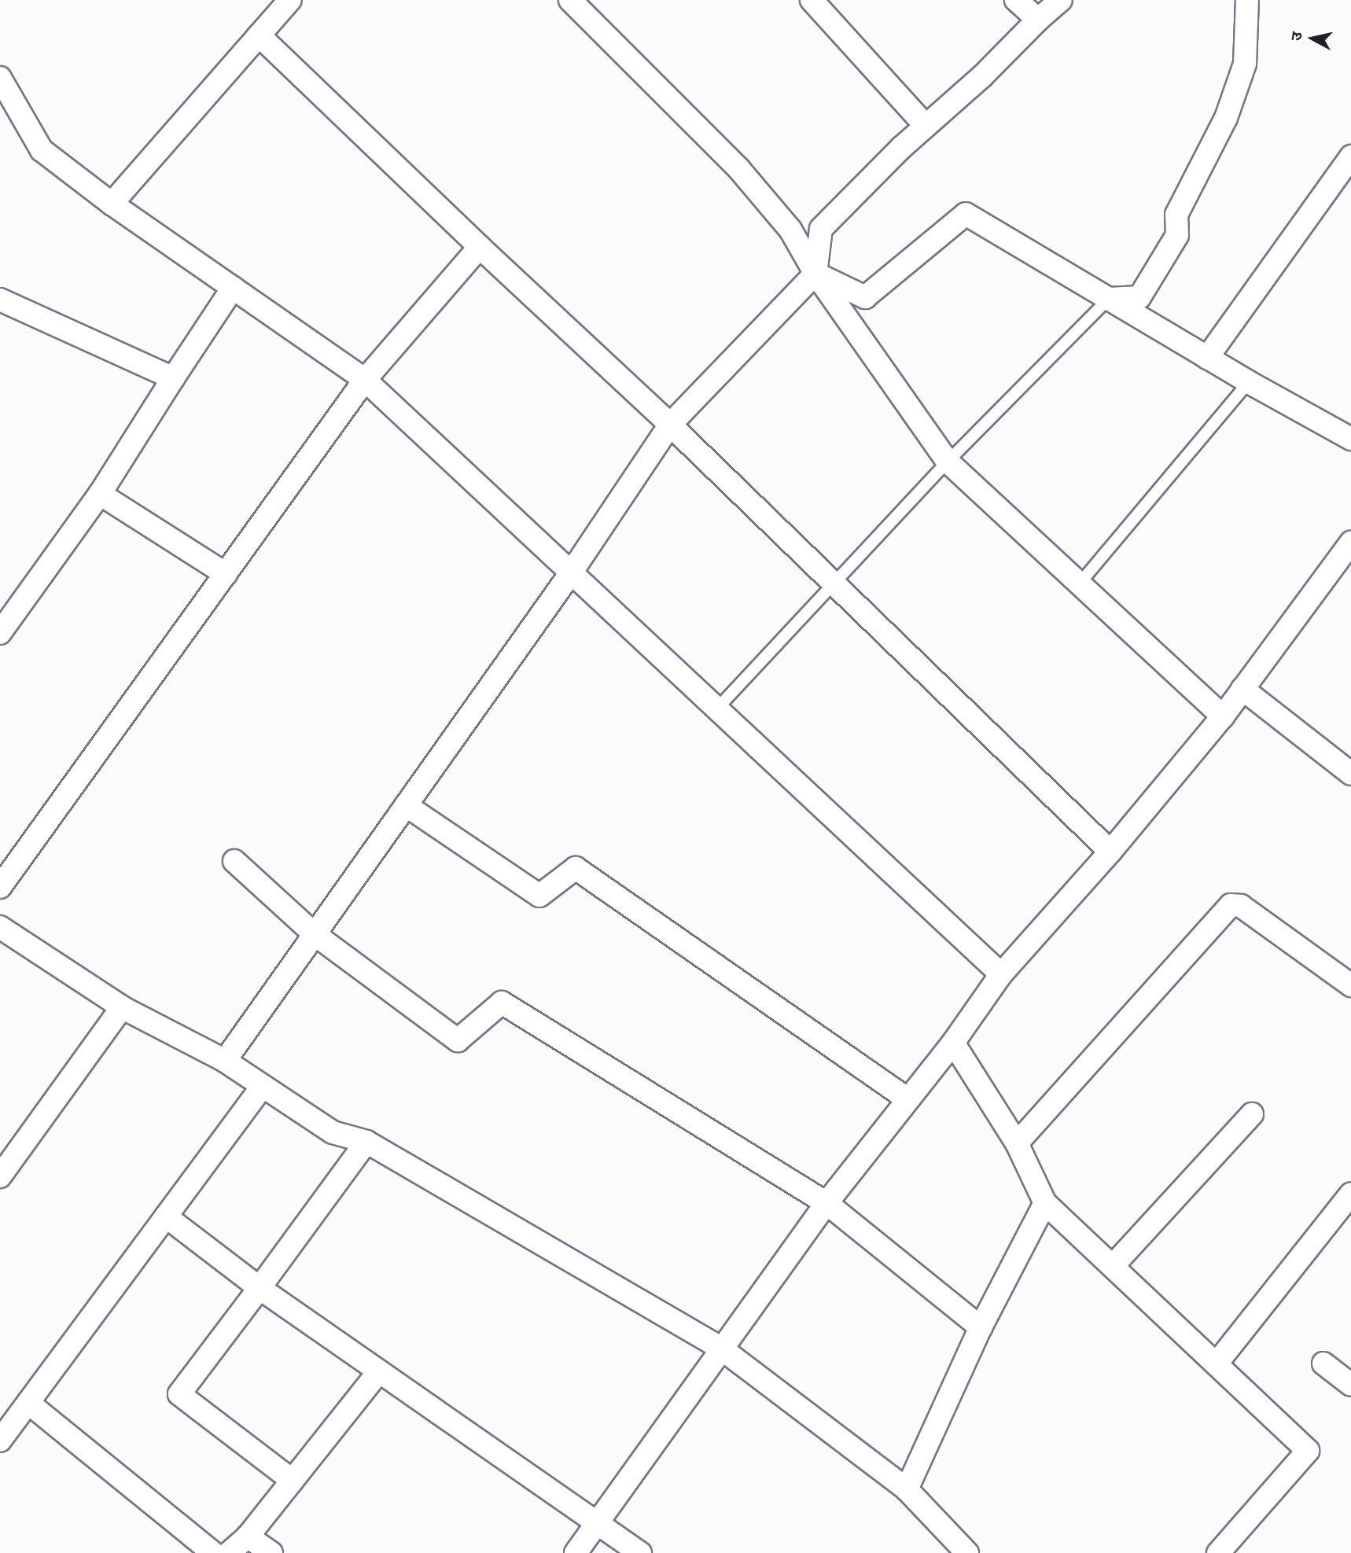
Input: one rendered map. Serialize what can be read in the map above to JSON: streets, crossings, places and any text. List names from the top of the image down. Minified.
{"north":"left"}
